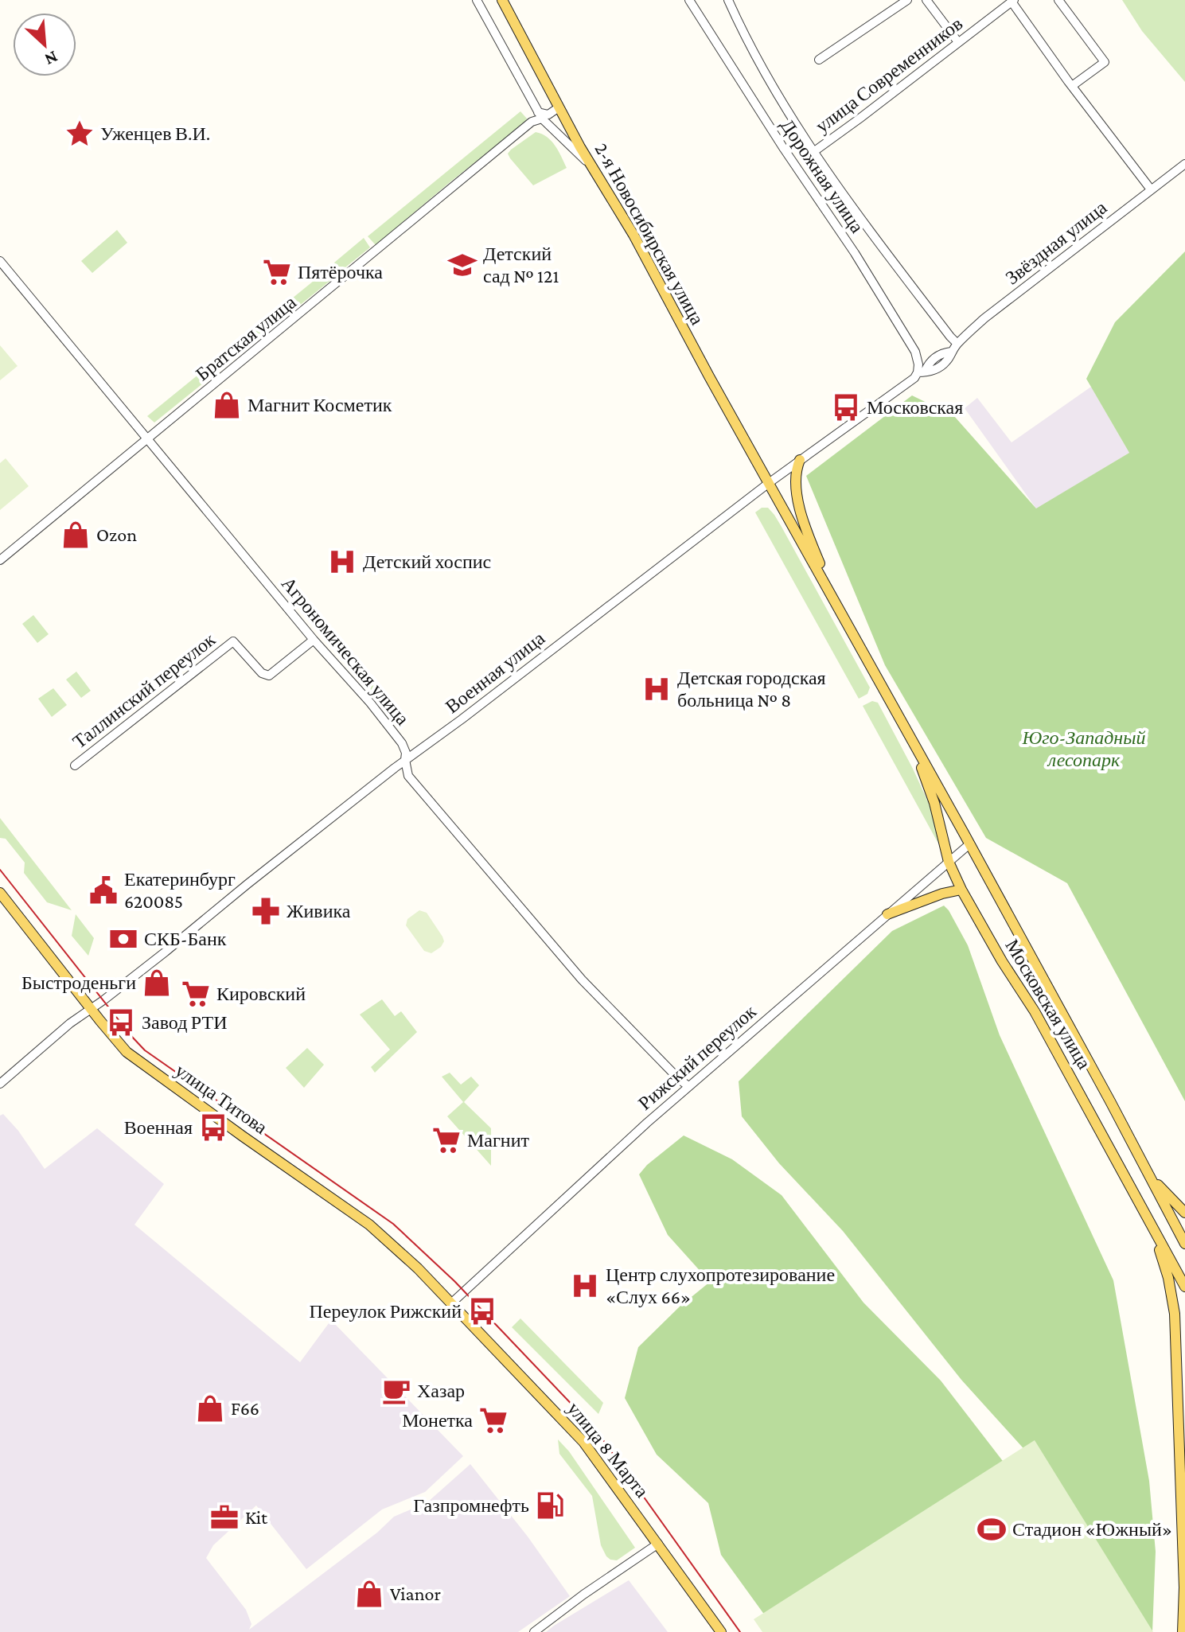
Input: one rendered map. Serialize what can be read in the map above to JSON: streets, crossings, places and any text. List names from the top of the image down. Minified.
{"streets":{"main road":["2-я Новосибирская улица","Московская улица","улица Титова","улица 8 Марта"],"street":["улица Современников","Дорожная улица","Звёздная улица","Братская улица","Агрономическая улица","Военная улица","Таллинский переулок","Рижский переулок"]},"crossings":[["Дорожная улица","Военная улица"],["2-я Новосибирская улица","Братская улица"],["2-я Новосибирская улица","Военная улица"],["2-я Новосибирская улица","Московская улица"],["Звёздная улица","Военная улица"],["Братская улица","Агрономическая улица"],["Агрономическая улица","Военная улица"],["Агрономическая улица","Таллинский переулок"],["Агрономическая улица","Рижский переулок"],["Военная улица","Московская улица"],["Военная улица","улица Титова"],["Московская улица","Рижский переулок"],["Рижский переулок","улица Титова"],["Рижский переулок","улица 8 Марта"],["улица Титова","улица 8 Марта"]],"parks":["Юго-Западный лесопарк"],"places":{"place":["Уженцев В.И."],"school or university":["Детский сад № 121"],"supermarket":["Пятёрочка","Кировский","Магнит","Монетка"],"shop":["Магнит Косметик","Ozon","Быстроденьги","F66","Vianor"],"bus stop":["Московская","Завод РТИ","Военная","Переулок Рижский"],"hospital":["Детский хоспис","Детская городская больница № 8","Центр слухопротезирование «Слух 66»"],"public building":["Екатеринбург 620085"],"pharmacy":["Живика"],"bank":["СКБ-Банк"],"cafe":["Хазар"],"fuel station":["Газпромнефть"],"office":["Kit"],"sports":["Стадион «Южный»"]},"north":"bottom right"}
